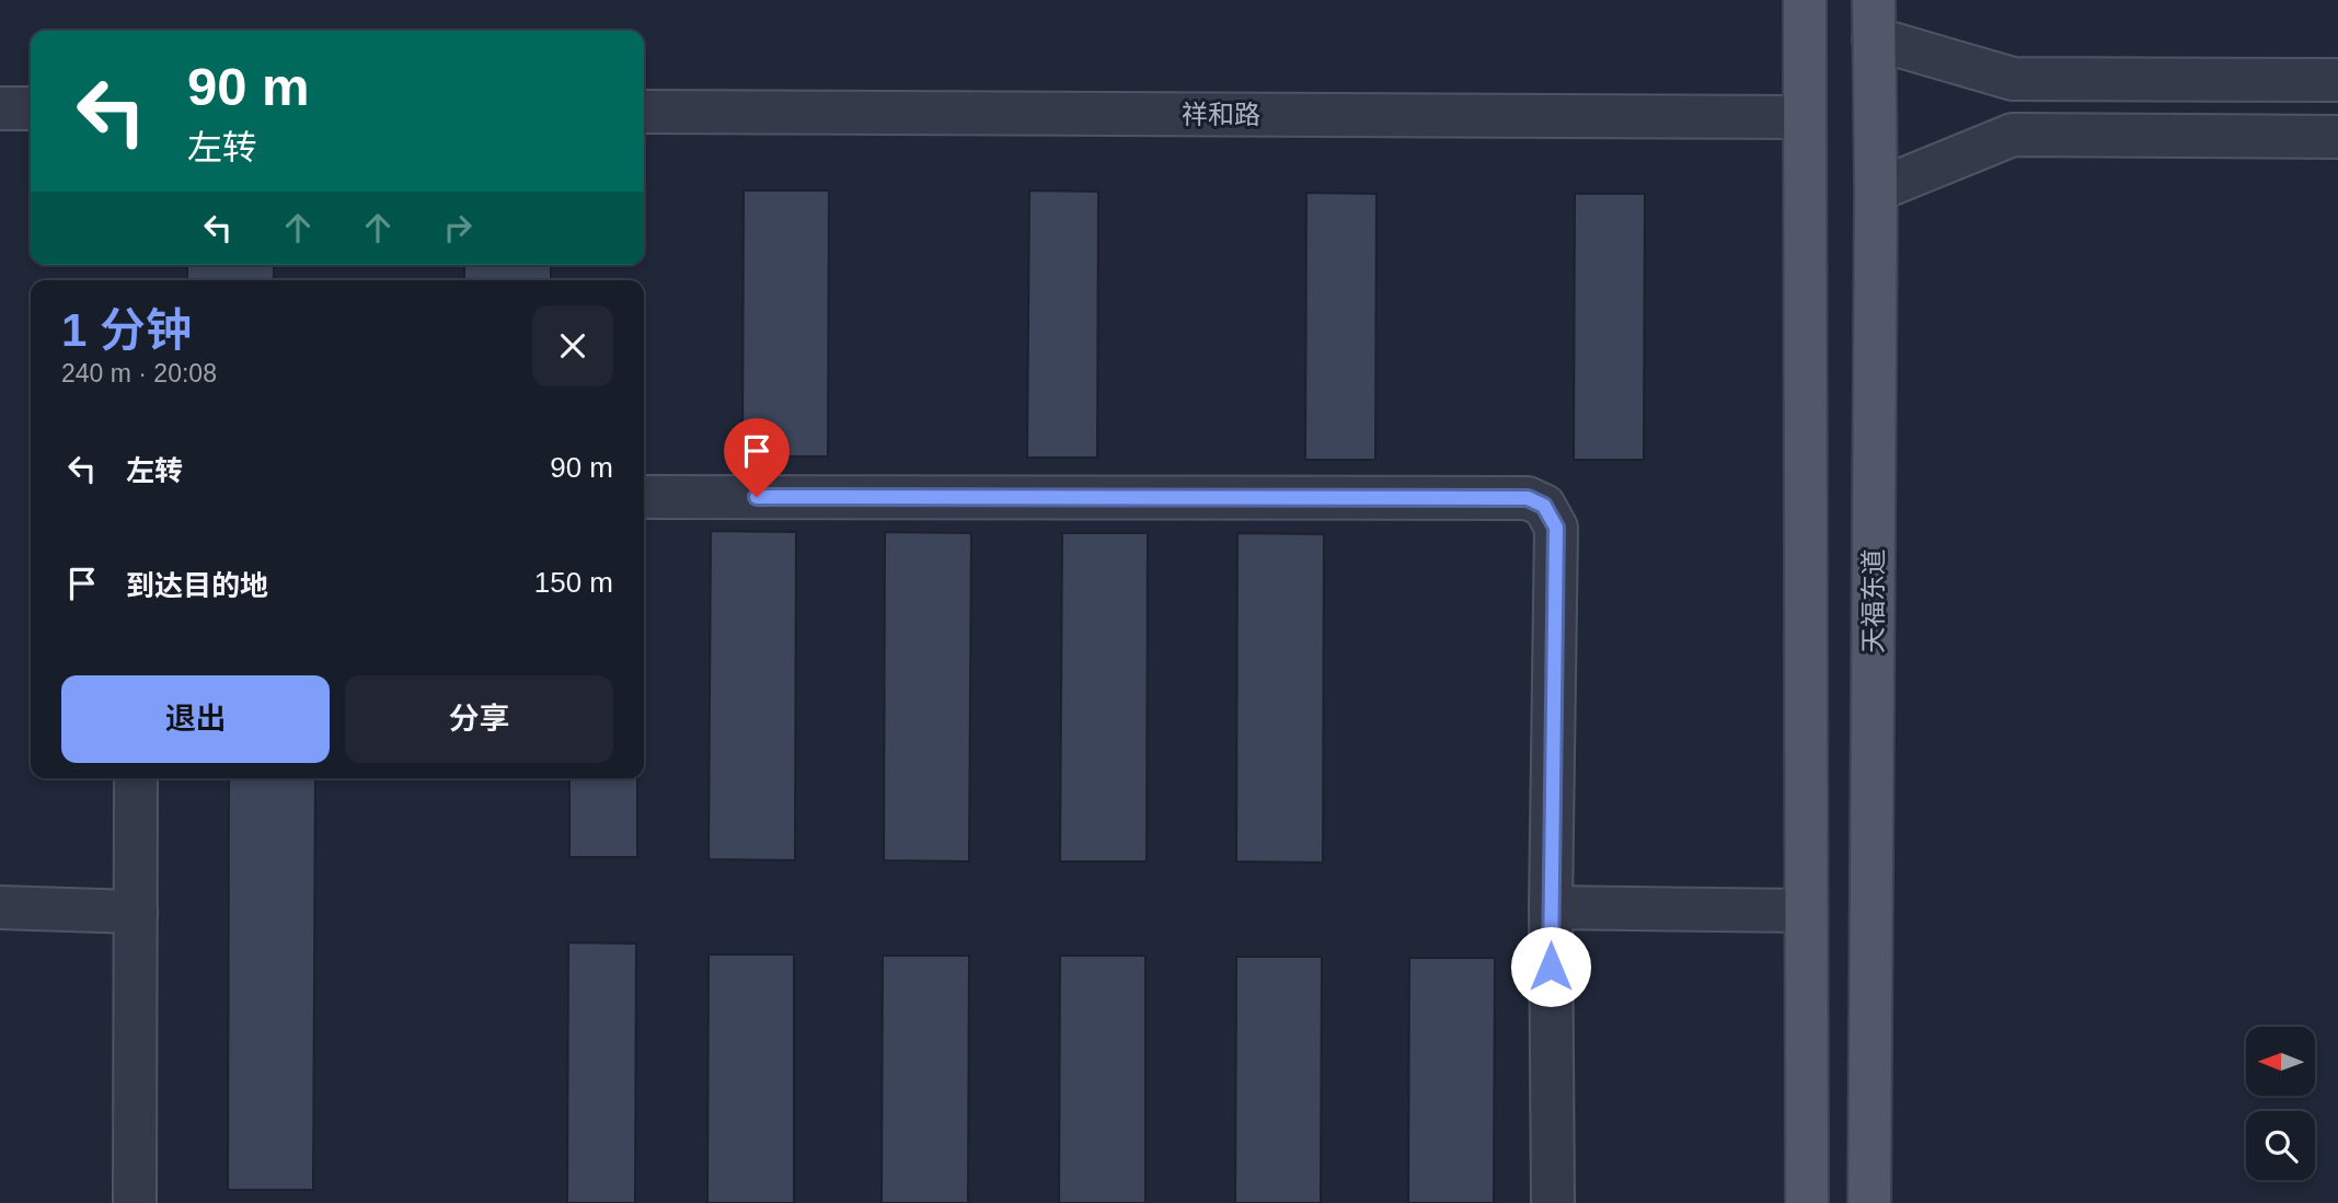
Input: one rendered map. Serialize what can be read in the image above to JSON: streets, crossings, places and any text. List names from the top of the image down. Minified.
{"streets":{"main road":["天福东道"],"street":["祥和路"]},"north":"left","page":{"turn":["90 m","左转"],"heading":["1 分钟","240 m · 20:08"],"list":[{"name":"左转","value":"90 m"},{"name":"到达目的地","value":"150 m"}],"buttons":["退出","分享"]}}
